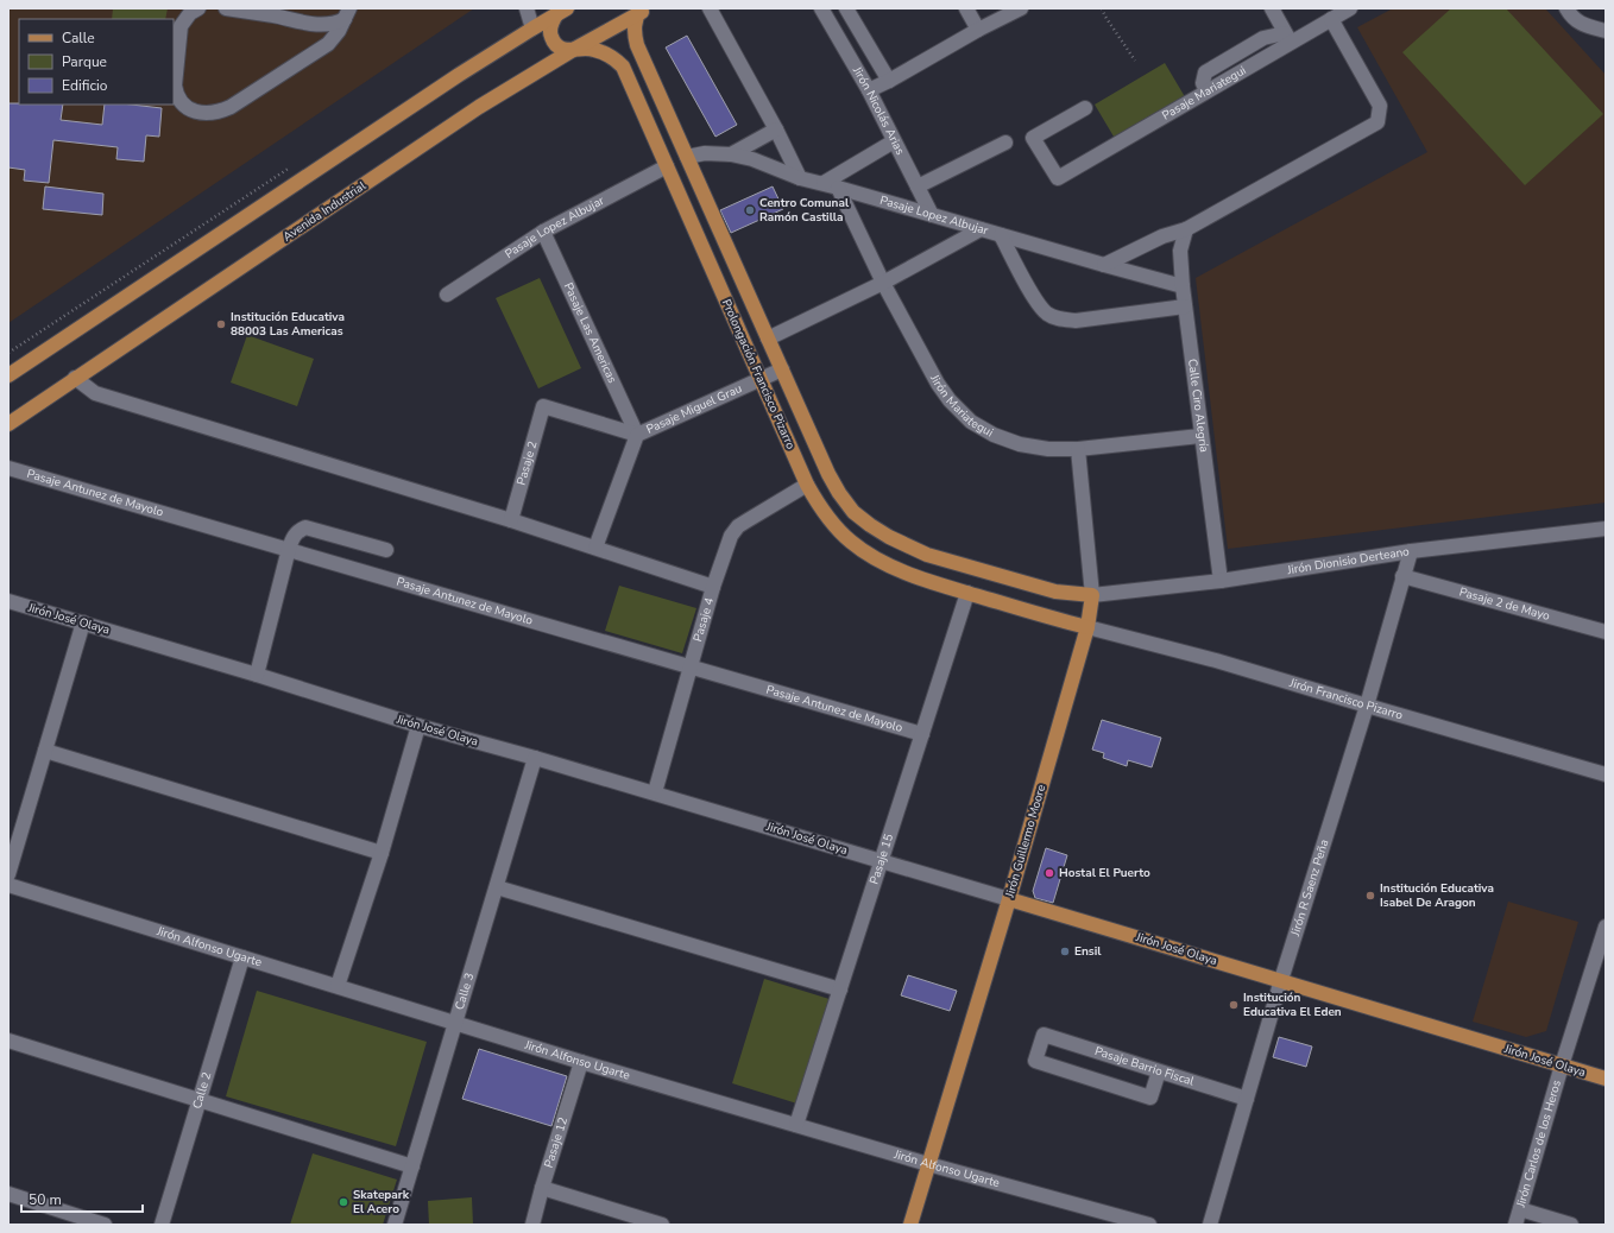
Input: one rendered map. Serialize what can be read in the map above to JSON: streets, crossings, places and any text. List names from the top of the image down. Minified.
{"streets":{"main road":["Avenida Industrial","Prolongación Francisco Pizarro","Jirón José Olaya","Jirón Guillermo Moore"],"street":["Pasaje Mariategui","Jirón Nicolás Arias","Pasaje Lopez Albujar","Pasaje Las Americas","Jirón Mariategui","Calle Ciro Alegría","Pasaje Miguel Grau","Pasaje 2","Pasaje Antunez de Mayolo","Jirón Dionisio Derteano","Pasaje 2 de Mayo","Pasaje 4","Jirón Francisco Pizarro","Pasaje 15","Jirón R Saenz Peña","Jirón Alfonso Ugarte","Calle 3","Pasaje Barrio Fiscal","Calle 2","Pasaje 12","Jirón Carlos de los Heros"]},"crossings":[["Jirón Nicolás Arias","Pasaje Lopez Albujar"],["Avenida Industrial","Prolongación Francisco Pizarro"],["Pasaje Lopez Albujar","Pasaje Las Americas"],["Pasaje Lopez Albujar","Prolongación Francisco Pizarro"],["Pasaje Lopez Albujar","Jirón Mariategui"],["Pasaje Lopez Albujar","Calle Ciro Alegría"],["Pasaje Las Americas","Pasaje Miguel Grau"],["Pasaje Las Americas","Pasaje 2"],["Prolongación Francisco Pizarro","Pasaje Miguel Grau"],["Prolongación Francisco Pizarro","Jirón Dionisio Derteano"],["Prolongación Francisco Pizarro","Pasaje 4"],["Prolongación Francisco Pizarro","Jirón Francisco Pizarro"],["Prolongación Francisco Pizarro","Jirón Guillermo Moore"],["Prolongación Francisco Pizarro","Pasaje 15"],["Jirón Mariategui","Calle Ciro Alegría"],["Jirón Mariategui","Jirón Guillermo Moore"],["Calle Ciro Alegría","Jirón Dionisio Derteano"],["Pasaje Miguel Grau","Pasaje 2"],["Pasaje Antunez de Mayolo","Pasaje 4"],["Pasaje Antunez de Mayolo","Pasaje 15"],["Jirón Dionisio Derteano","Jirón Guillermo Moore"],["Jirón Dionisio Derteano","Jirón R Saenz Peña"],["Pasaje 2 de Mayo","Jirón R Saenz Peña"],["Jirón José Olaya","Pasaje 4"],["Jirón José Olaya","Jirón Guillermo Moore"],["Jirón José Olaya","Pasaje 15"],["Jirón José Olaya","Jirón R Saenz Peña"],["Jirón José Olaya","Calle 3"],["Jirón José Olaya","Jirón Carlos de los Heros"],["Jirón Francisco Pizarro","Jirón Guillermo Moore"],["Jirón Francisco Pizarro","Jirón R Saenz Peña"],["Jirón Guillermo Moore","Jirón Alfonso Ugarte"],["Pasaje 15","Jirón Alfonso Ugarte"],["Jirón R Saenz Peña","Pasaje Barrio Fiscal"],["Jirón Alfonso Ugarte","Calle 3"],["Jirón Alfonso Ugarte","Calle 2"],["Jirón Alfonso Ugarte","Pasaje 12"]],"places":["Centro Comunal Ramón Castilla","Institución Educativa 88003 Las Americas","Hostal El Puerto","Institución Educativa Isabel De Aragon","Ensil","Institución Educativa El Eden","Skatepark El Acero"],"legend":["Calle","Parque","Edificio"],"scale_bar":"50 m"}
